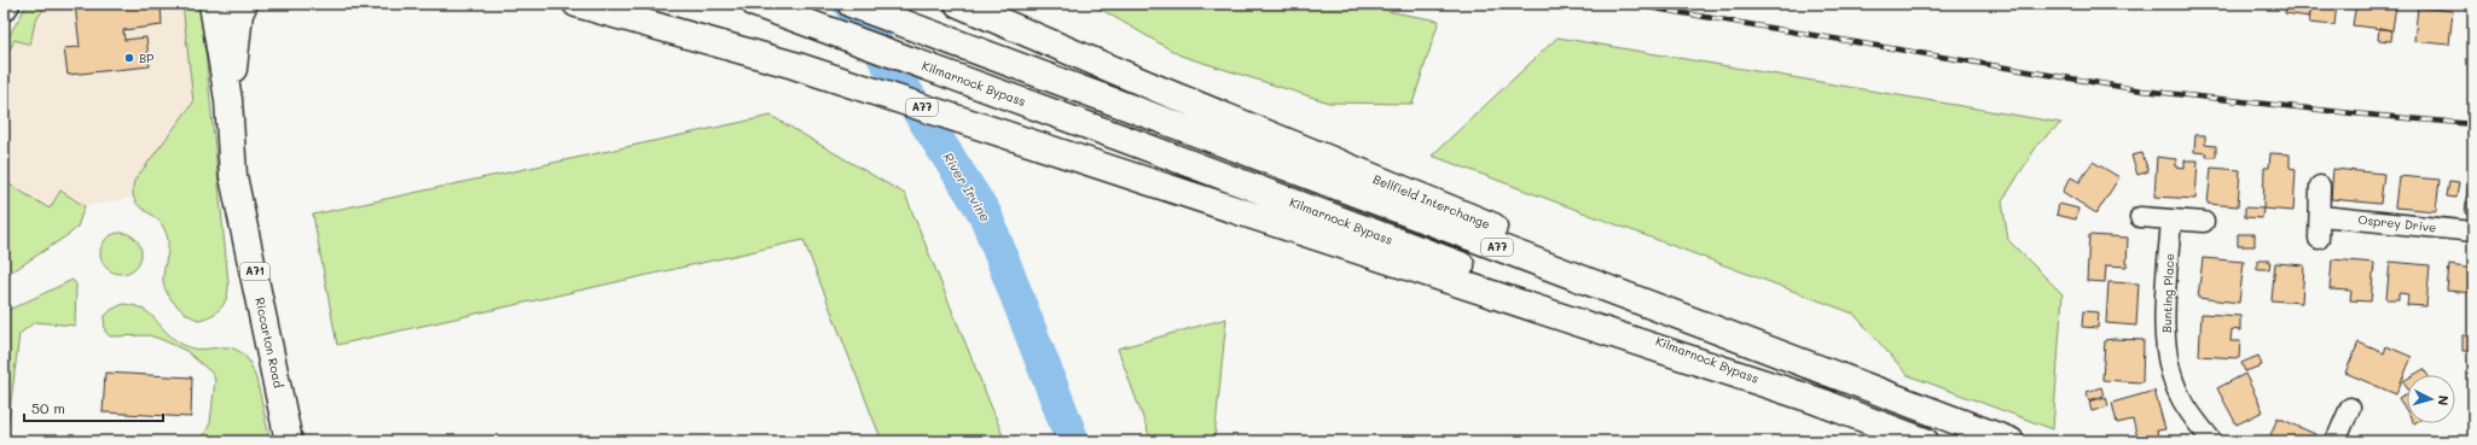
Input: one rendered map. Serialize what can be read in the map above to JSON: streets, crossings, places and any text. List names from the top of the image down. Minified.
{"streets":{"main road":["Kilmarnock Bypass","A77","Bellfield Interchange","A71","Riccarton Road"],"street":["Osprey Drive","Bunting Place"]},"crossings":[["Kilmarnock Bypass","A77"],["A77","Bellfield Interchange"]],"water":["River Irvine"],"places":["BP"],"scale_bar":"50 m","north":"right"}
